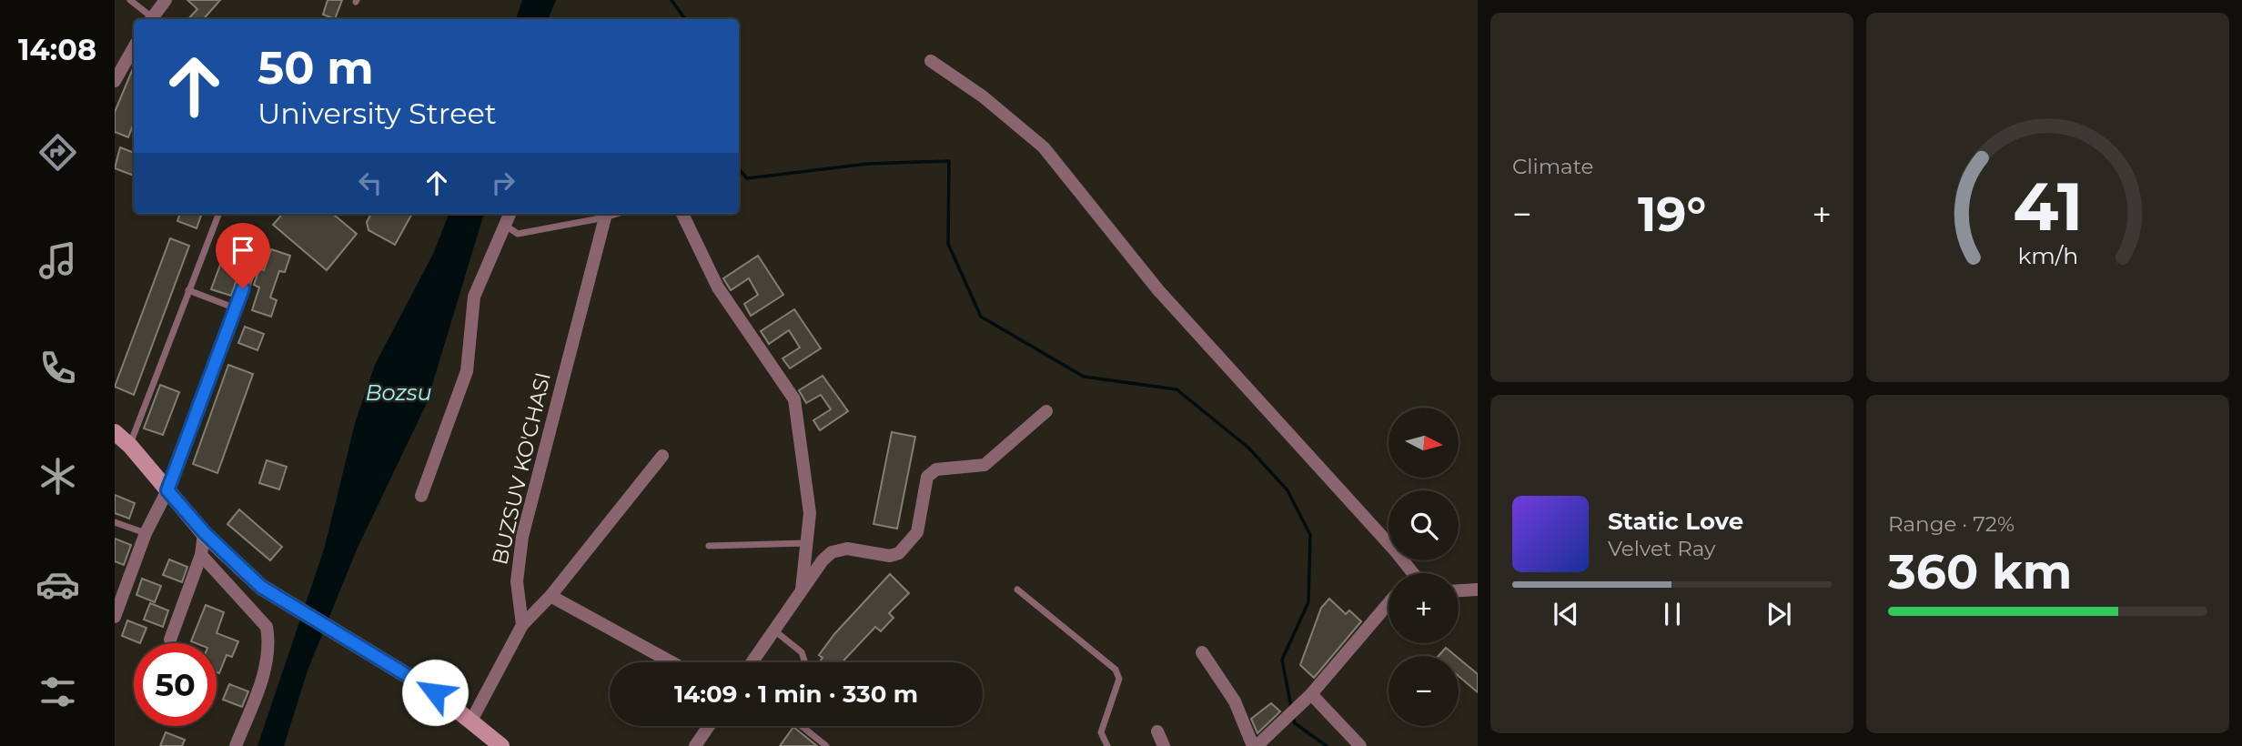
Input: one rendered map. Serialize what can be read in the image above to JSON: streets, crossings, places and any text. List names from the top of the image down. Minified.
{"streets":{"street":["BUZSUV KO'CHASI"]},"water":["Bozsu"],"north":"right","page":{"tabs":"14:08","tile":["Climate",["Range · 72%","360 km"]],"turn":["50 m","University Street"],"heat":["−","19°","+"],"map_buttons":["+","−"],"song":["Static Love","Velvet Ray"],"limit":"50","trip":"14:09 · 1 min · 330 m","gauge":["41","km/h"]}}
